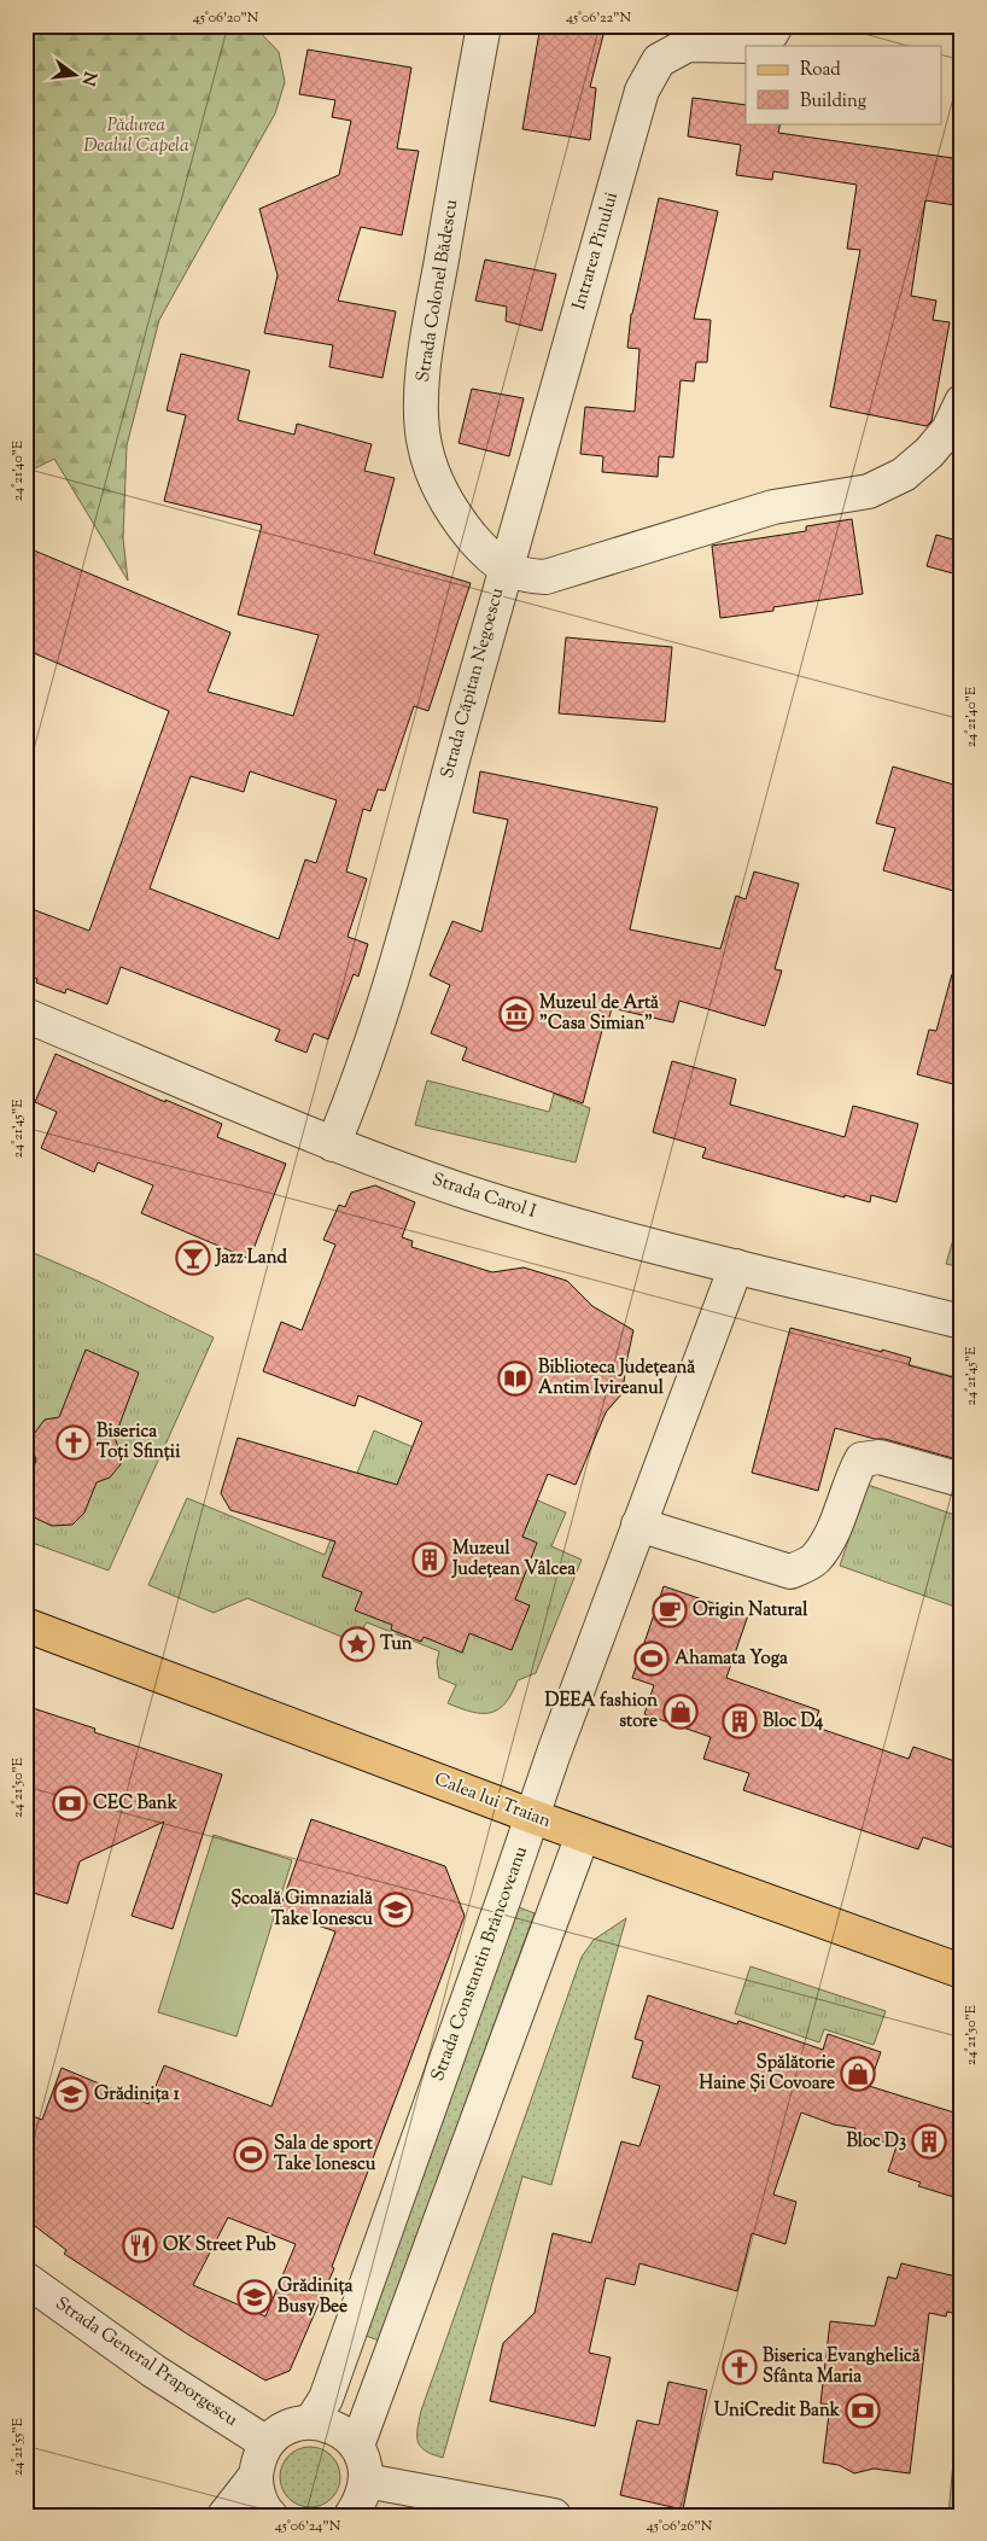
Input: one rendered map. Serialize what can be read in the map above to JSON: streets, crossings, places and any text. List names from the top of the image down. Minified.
{"streets":{"main road":["Calea lui Traian"],"street":["Intrarea Pinului","Strada Colonel Bădescu","Strada Căpitan Negoescu","Strada Carol I","Strada Constantin Brâncoveanu","Strada General Praporgescu"]},"crossings":[["Intrarea Pinului","Strada Colonel Bădescu"],["Intrarea Pinului","Strada Căpitan Negoescu"],["Strada Colonel Bădescu","Strada Căpitan Negoescu"],["Strada Căpitan Negoescu","Strada Carol I"],["Strada Carol I","Strada Constantin Brâncoveanu"],["Calea lui Traian","Strada Constantin Brâncoveanu"]],"parks":["Pădurea Dealul Capela"],"places":{"museum":["Muzeul de Artă \"Casa Simian\""],"bar":["Jazz Land"],"library":["Biblioteca Județeană Antim Ivireanul"],"church":["Biserica Toți Sfinții","Biserica Evanghelică Sfânta Maria"],"building":["Muzeul Județean Vâlcea","Bloc D4","Bloc D3"],"cafe":["Origin Natural"],"place":["Tun"],"sports":["Ahamata Yoga","Sala de sport Take Ionescu"],"shop":["DEEA fashion store","Spălătorie Haine Și Covoare"],"bank":["CEC Bank","UniCredit Bank"],"school or university":["Școală Gimnazială Take Ionescu","Grădinița 1","Grădinița Busy Bee"],"restaurant":["OK Street Pub"]},"legend":["Road","Building"],"north":"right","coordinates":["45°06'20\"N","45°06'22\"N","24°21'40\"E","24°21'45\"E","24°21'50\"E","24°21'55\"E","45°06'24\"N","45°06'26\"N"]}
